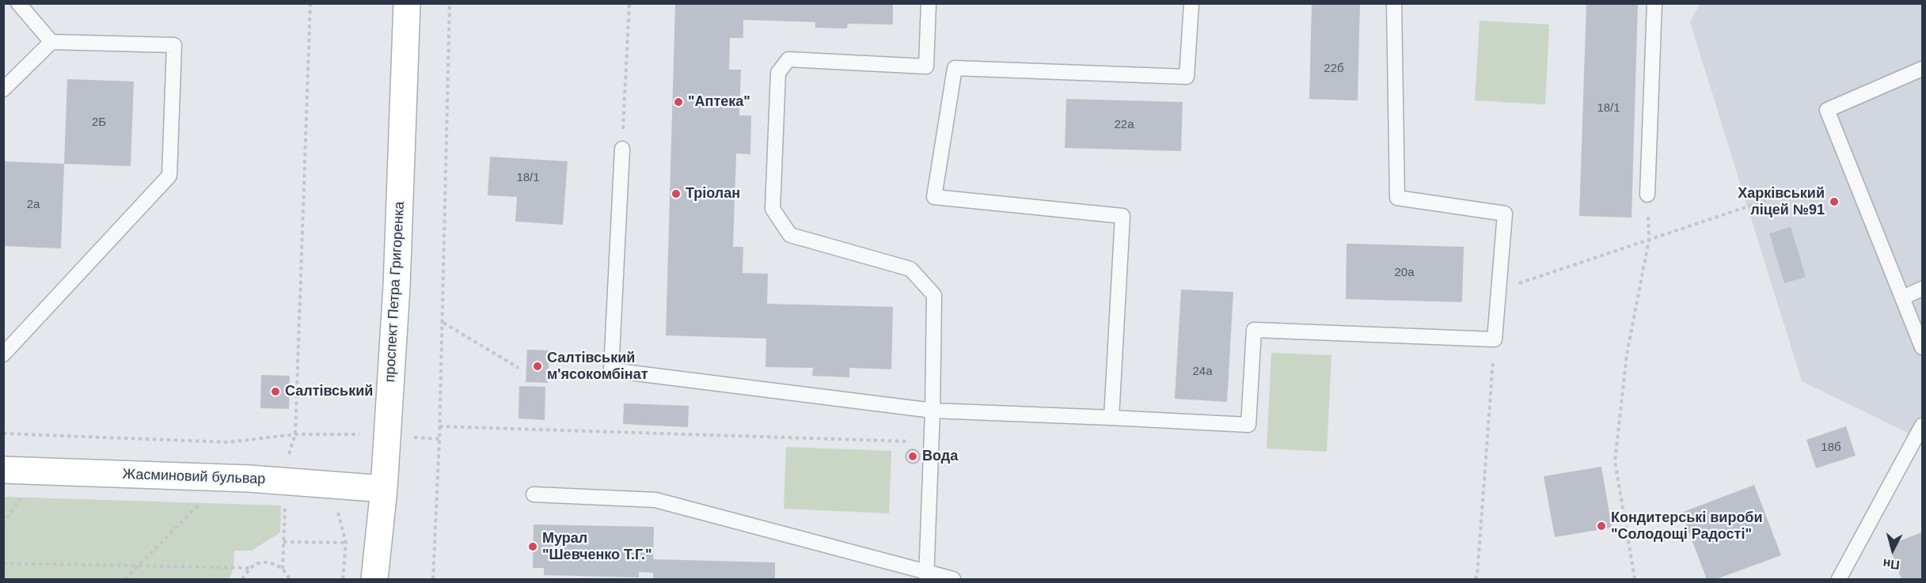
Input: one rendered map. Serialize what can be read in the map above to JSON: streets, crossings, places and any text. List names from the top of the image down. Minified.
{"streets":{"main road":["проспект Петра Григоренка","Жасминовий бульвар"]},"crossings":[["проспект Петра Григоренка","Жасминовий бульвар"]],"places":["\"Аптека\"","Тріолан","Харківський ліцей №91","Салтівський м'ясокомбінат","Салтівський","Вода","Кондитерські вироби \"Солодощі Радості\"","Мурал \"Шевченко Т.Г.\""],"house_numbers":["22б","18/1","2Б","22а","18/1","2а","20а","24а","18б"],"north":"bottom"}
